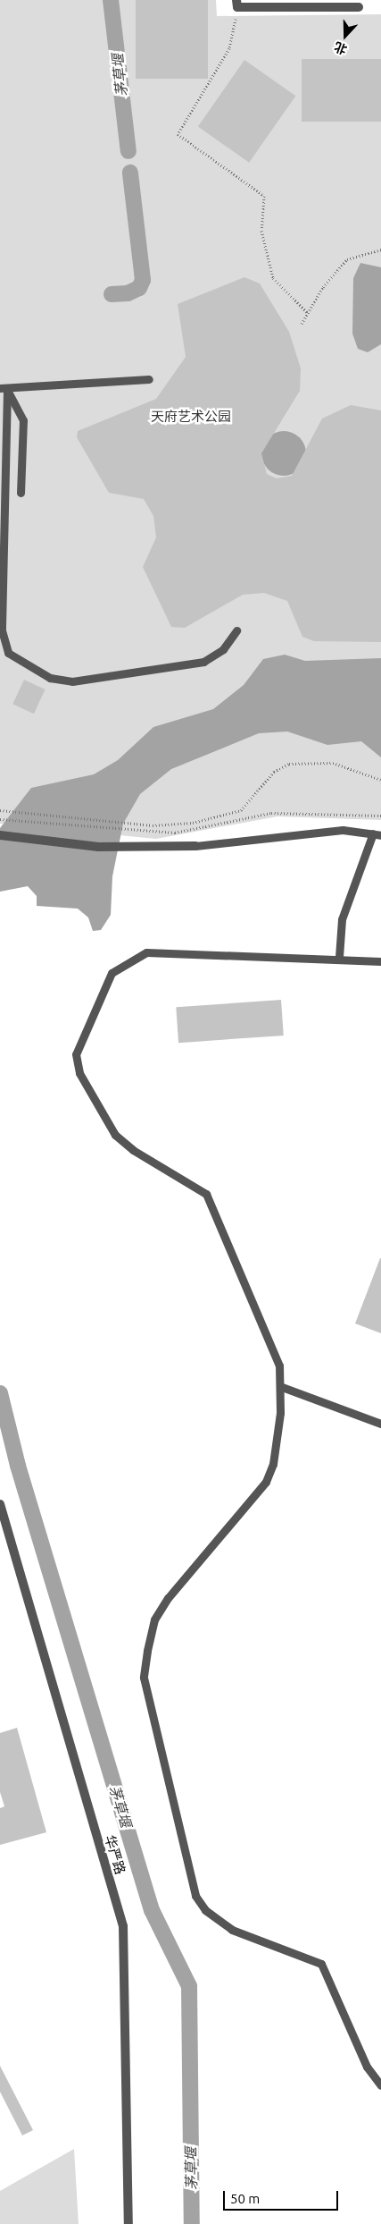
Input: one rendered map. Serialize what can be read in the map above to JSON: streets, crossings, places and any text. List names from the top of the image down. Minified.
{"streets":{"street":["华严路"]},"water":["茅草堰"],"parks":["天府艺术公园"],"scale_bar":"50 m","north":"bottom"}
